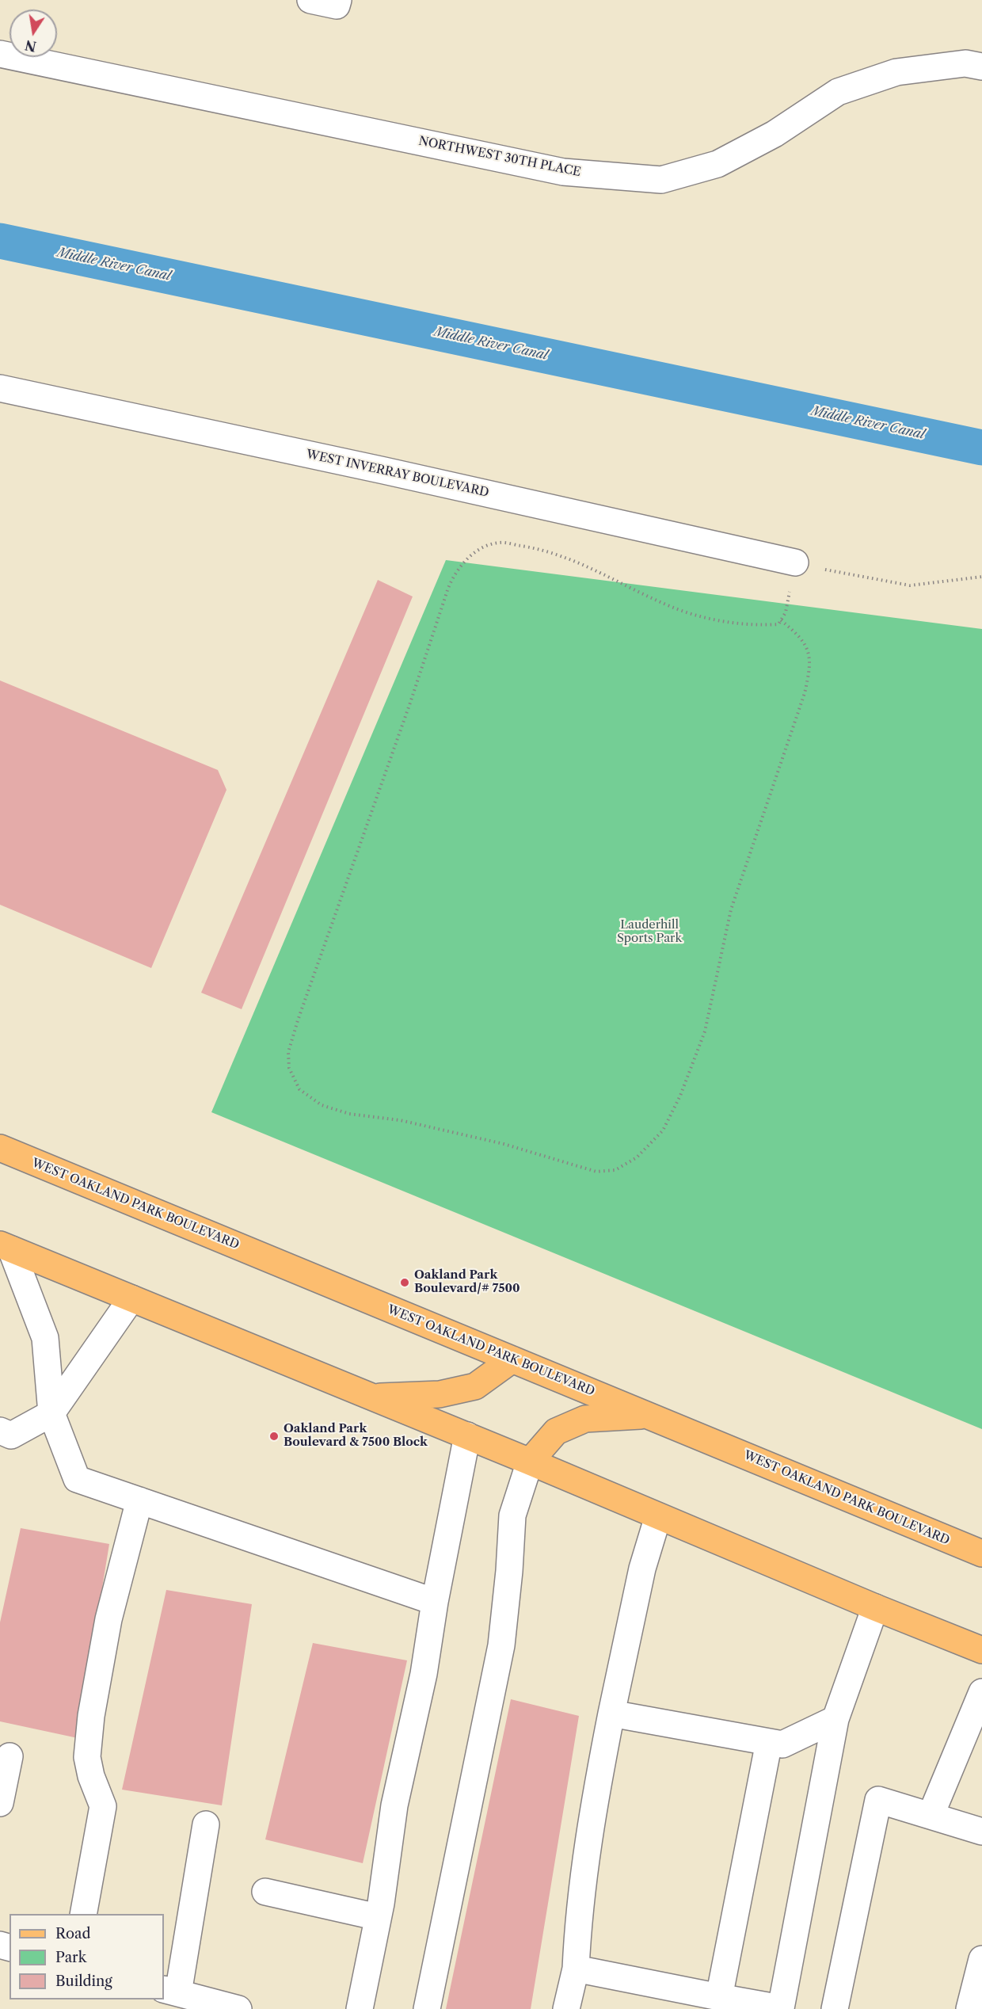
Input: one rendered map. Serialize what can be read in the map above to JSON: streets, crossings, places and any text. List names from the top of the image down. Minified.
{"streets":{"main road":["WEST OAKLAND PARK BOULEVARD"],"street":["NORTHWEST 30TH PLACE","WEST INVERRAY BOULEVARD"]},"water":["Middle River Canal"],"parks":["Lauderhill Sports Park"],"places":["Oakland Park Boulevard/# 7500","Oakland Park Boulevard & 7500 Block"],"legend":["Road","Park","Building"],"north":"bottom"}
